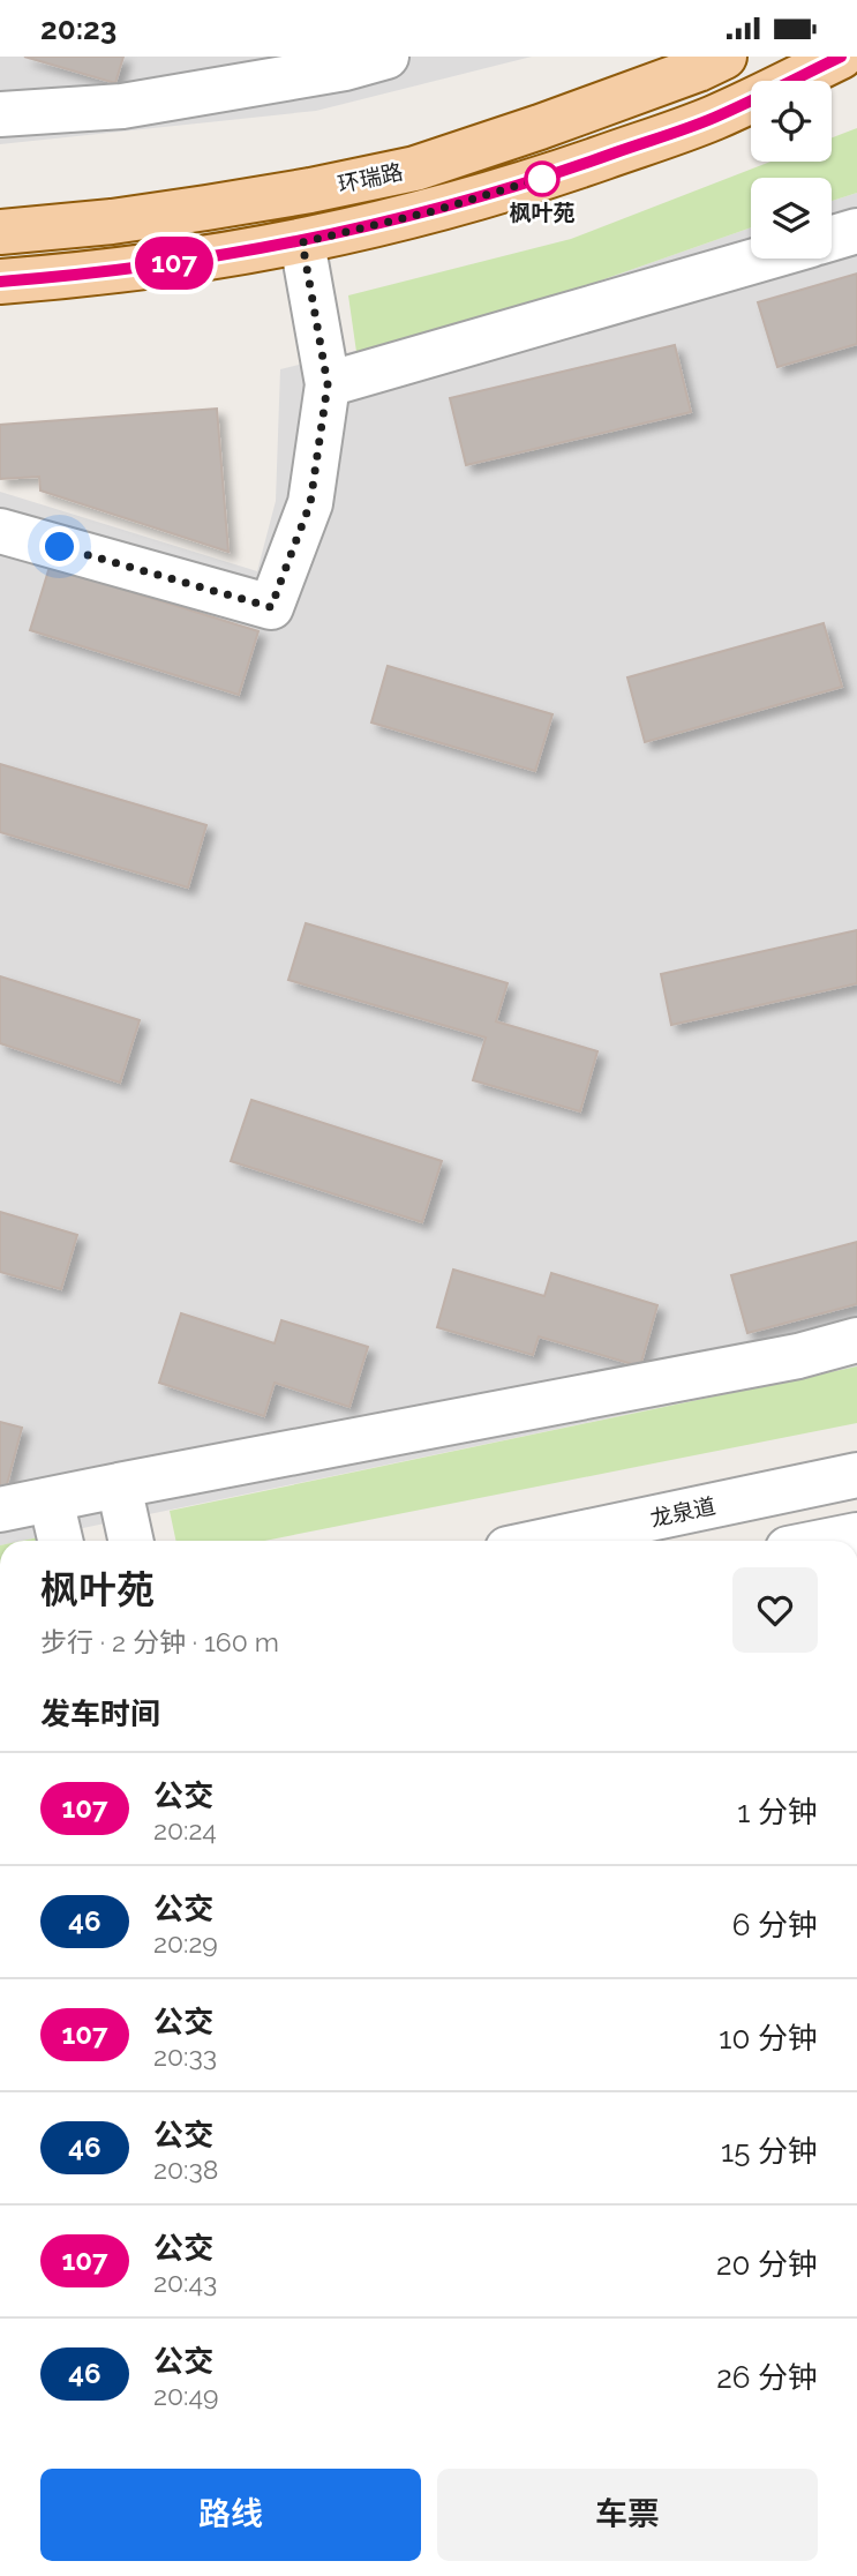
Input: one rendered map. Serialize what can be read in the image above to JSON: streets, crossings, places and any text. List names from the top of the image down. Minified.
{"streets":{"main road":["环瑞路"],"street":["龙泉道"]},"places":["枫叶苑"],"lines":["bus line 107"],"page":{"status":"20:23","on_map":"107","heading":[["枫叶苑","步行 · 2 分钟 · 160 m"],"发车时间"],"list":[{"mark":"107","name":"公交","note":"20:24","value":"1 分钟"},{"mark":"46","name":"公交","note":"20:29","value":"6 分钟"},{"mark":"107","name":"公交","note":"20:33","value":"10 分钟"},{"mark":"46","name":"公交","note":"20:38","value":"15 分钟"},{"mark":"107","name":"公交","note":"20:43","value":"20 分钟"},{"mark":"46","name":"公交","note":"20:49","value":"26 分钟"}],"buttons":["路线","车票"]}}
